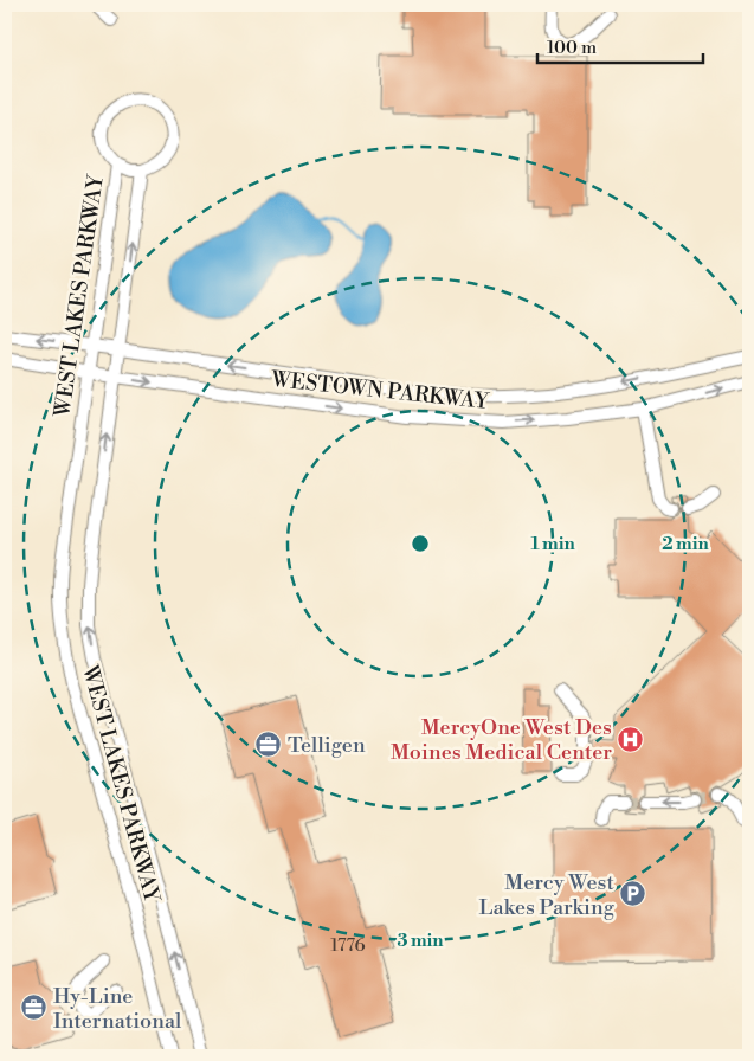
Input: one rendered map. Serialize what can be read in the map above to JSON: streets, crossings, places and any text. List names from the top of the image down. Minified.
{"streets":{"street":["WEST LAKES PARKWAY","WESTOWN PARKWAY"]},"crossings":[["WEST LAKES PARKWAY","WESTOWN PARKWAY"]],"places":{"hospital":["MercyOne West Des Moines Medical Center"],"office":["Telligen","Hy-Line International"],"parking":["Mercy West Lakes Parking"]},"house_numbers":["1776"],"scale_bar":"100 m","rings":["1 min","2 min","3 min"]}
